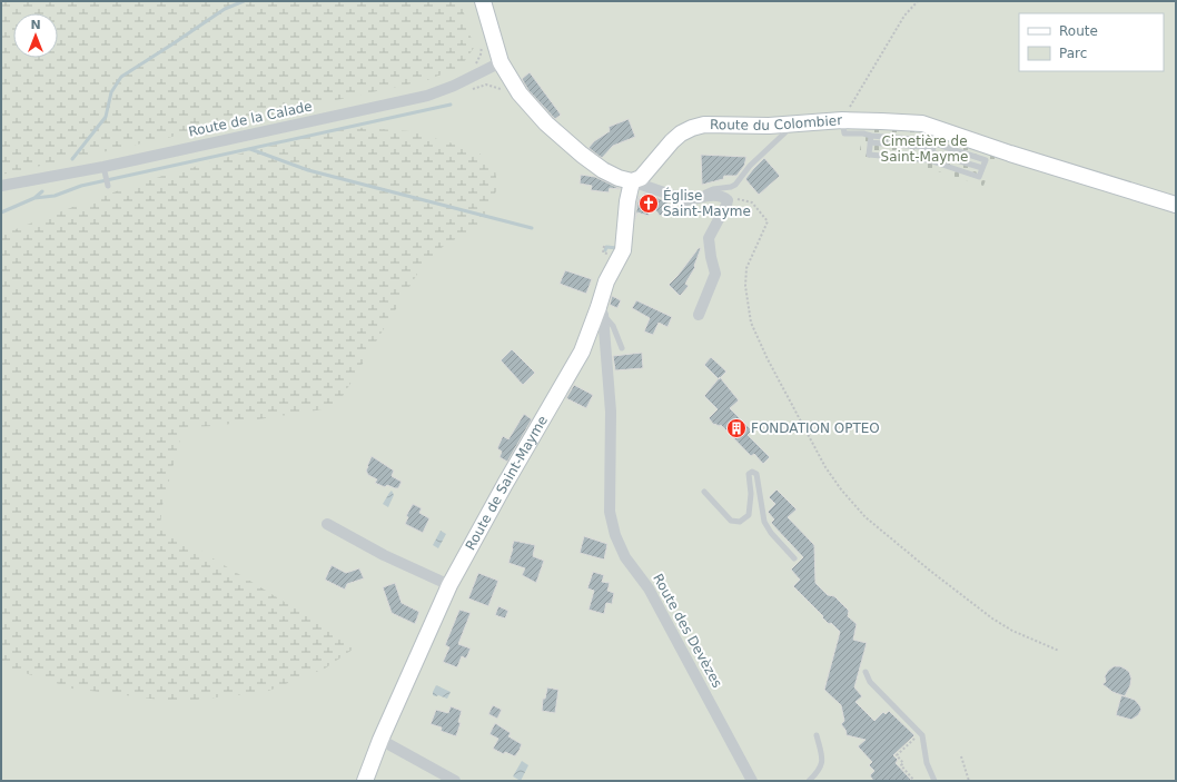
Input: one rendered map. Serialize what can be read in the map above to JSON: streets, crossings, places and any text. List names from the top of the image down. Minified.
{"streets":{"street":["Route de la Calade","Route du Colombier","Route de Saint-Mayme","Route des Devèzes"]},"crossings":[["Route du Colombier","Route de Saint-Mayme"],["Route de Saint-Mayme","Route des Devèzes"]],"parks":["Cimetière de Saint-Mayme"],"places":{"church":["Église Saint-Mayme"],"building":["FONDATION OPTEO"]},"legend":["Route","Parc"],"north":"top"}
